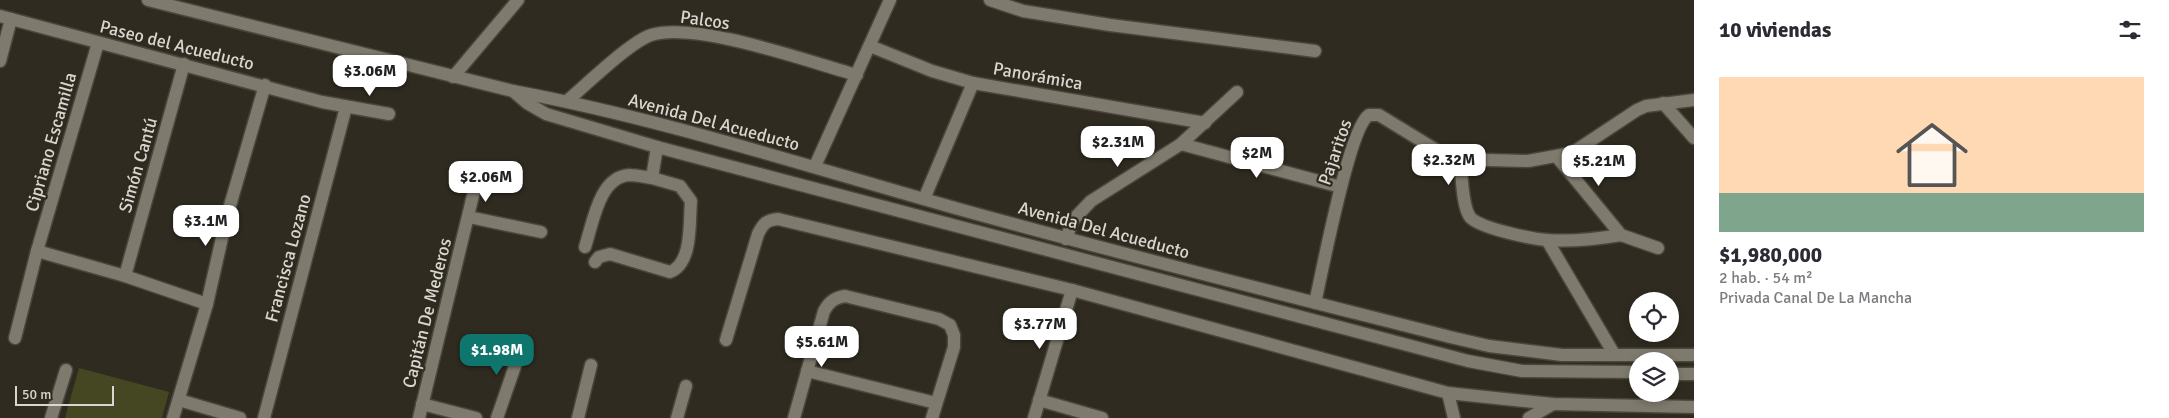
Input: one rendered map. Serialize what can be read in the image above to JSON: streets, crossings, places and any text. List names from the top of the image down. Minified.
{"streets":{"street":["Palcos","Paseo del Acueducto","Panorámica","Avenida Del Acueducto","Cipriano Escamilla","Pajaritos","Simón Cantú","Francisca Lozano","Capitán De Mederos"]},"crossings":[["Palcos","Avenida Del Acueducto"],["Paseo del Acueducto","Cipriano Escamilla"],["Paseo del Acueducto","Simón Cantú"],["Paseo del Acueducto","Francisca Lozano"],["Avenida Del Acueducto","Pajaritos"]],"scale_bar":"50 m","page":{"heading":"10 viviendas","price":["$3.06M","$2.31M","$2M","$2.32M","$5.21M","$2.06M","$3.1M","$3.77M","$5.61M","$1.98M"],"list":[{"name":"$1,980,000","note":"2 hab. · 54 m² · Privada Canal De La Mancha"}],"scale":"50 m"}}
